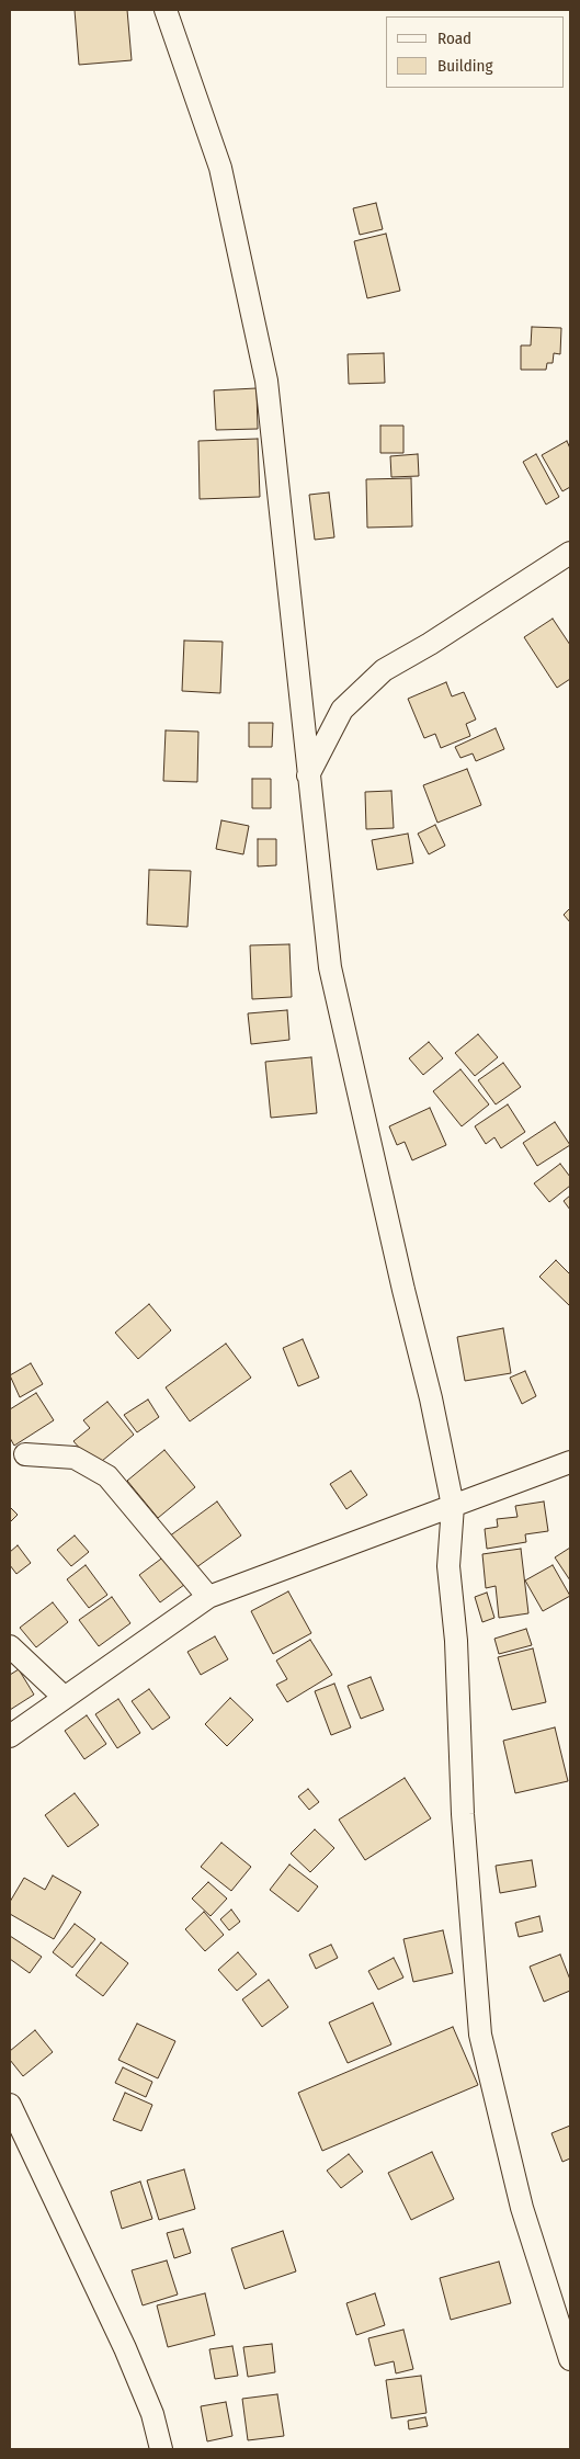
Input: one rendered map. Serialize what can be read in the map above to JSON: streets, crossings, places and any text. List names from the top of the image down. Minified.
{"legend":["Road","Building"]}
